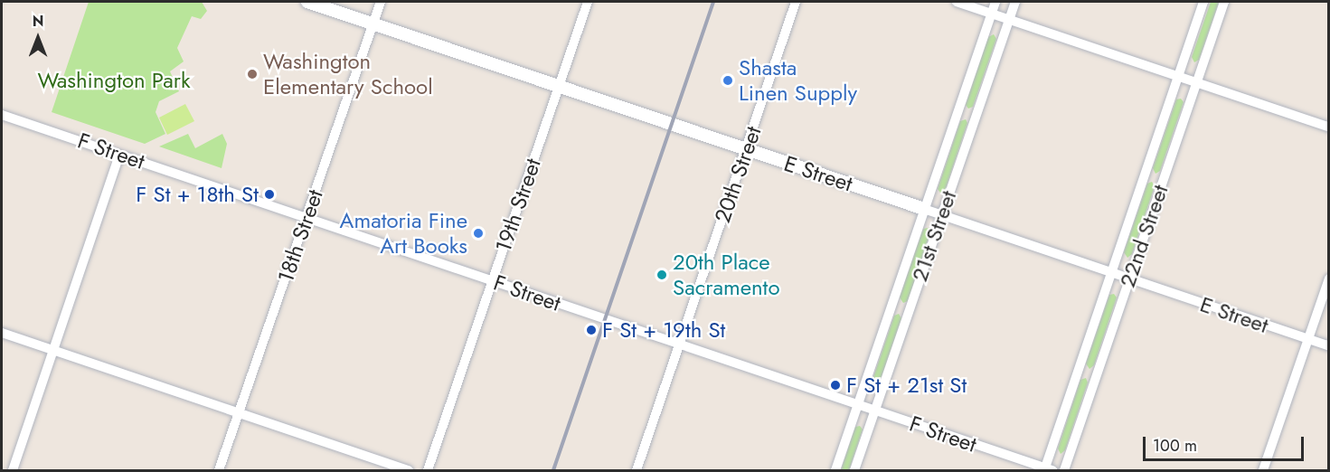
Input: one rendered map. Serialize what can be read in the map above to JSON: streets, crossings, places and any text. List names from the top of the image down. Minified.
{"streets":{"street":["F Street","E Street","20th Street","19th Street","18th Street","21st Street","22nd Street"]},"crossings":[["F Street","20th Street"],["F Street","19th Street"],["F Street","18th Street"],["F Street","21st Street"],["F Street","22nd Street"],["E Street","20th Street"],["E Street","19th Street"],["E Street","18th Street"],["E Street","21st Street"],["E Street","22nd Street"]],"parks":["Washington Park"],"places":["Washington Elementary School","Shasta Linen Supply","F St + 18th St","Amatoria Fine Art Books","20th Place Sacramento","F St + 19th St","F St + 21st St"],"scale_bar":"100 m","north":"top"}
